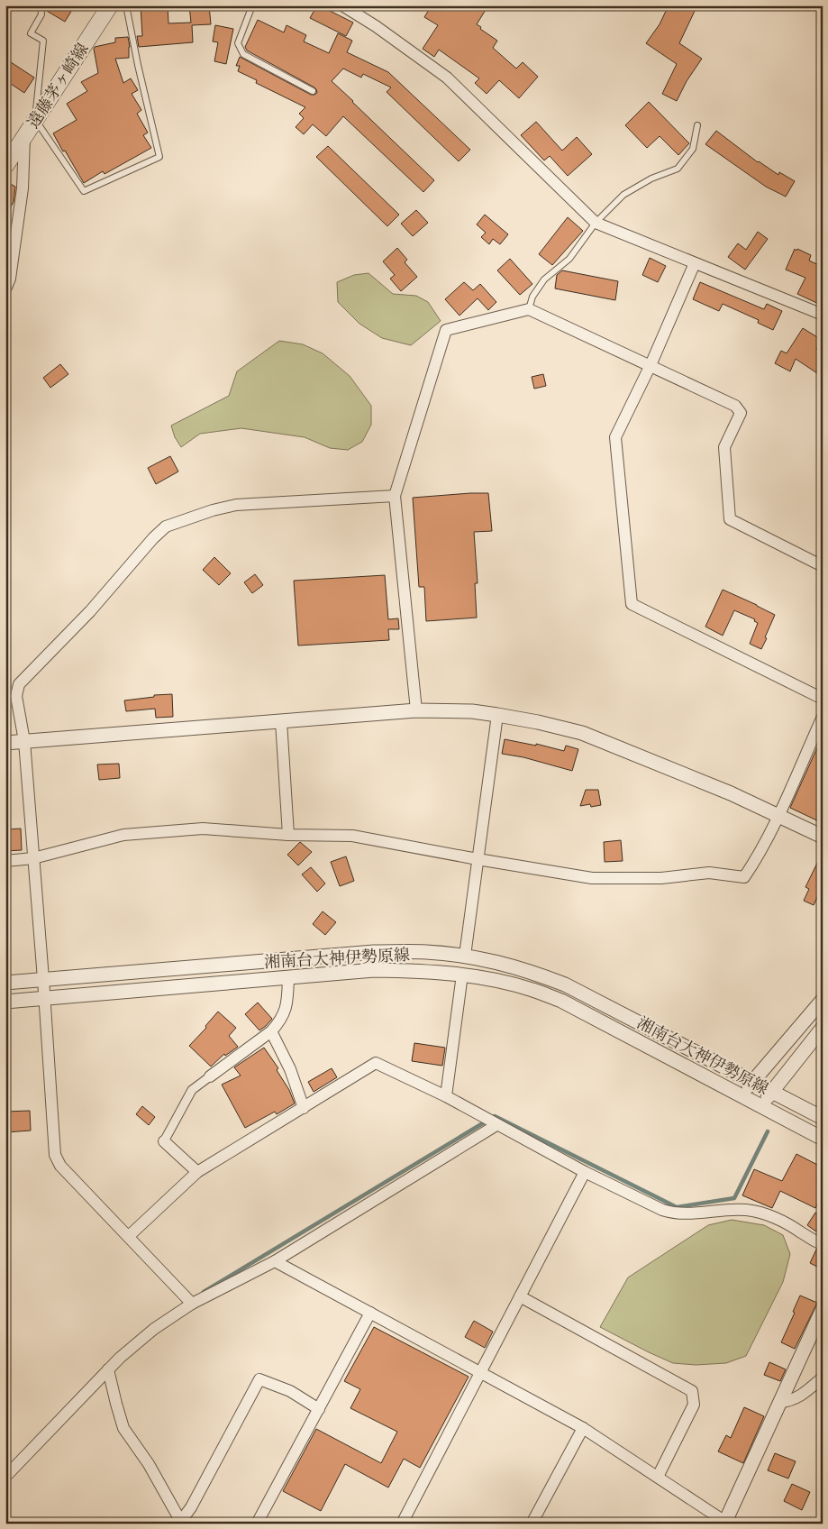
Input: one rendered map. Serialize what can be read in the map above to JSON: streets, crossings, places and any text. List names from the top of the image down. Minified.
{"streets":{"main road":["遠藤茅ヶ崎線"],"street":["湘南台大神伊勢原線"]}}
